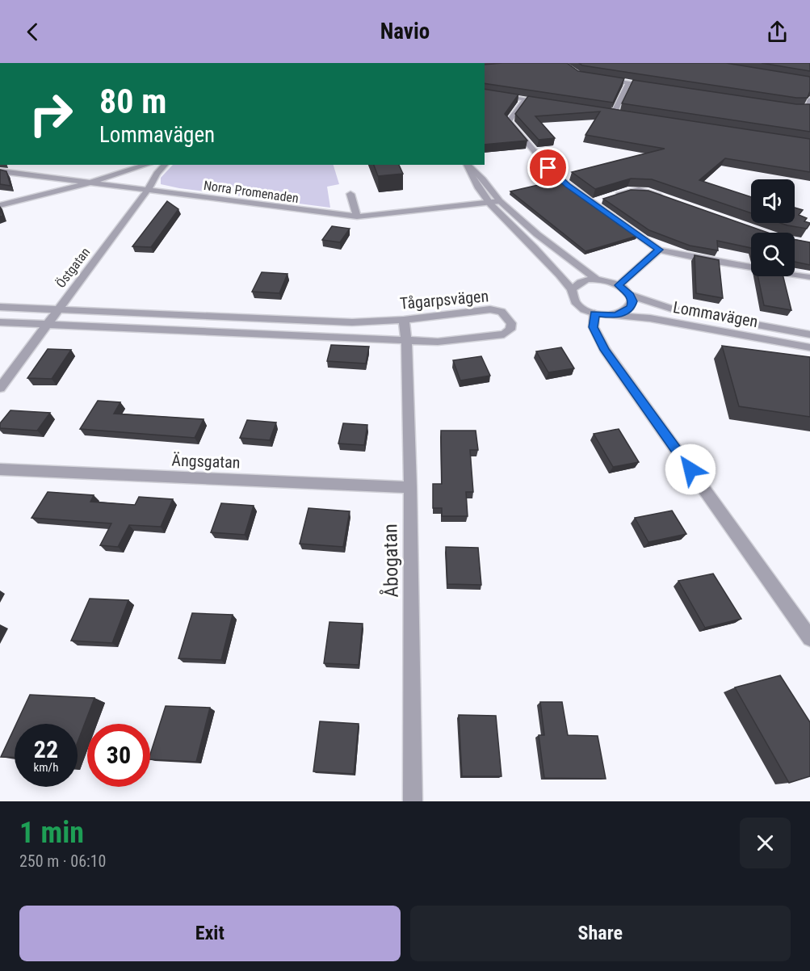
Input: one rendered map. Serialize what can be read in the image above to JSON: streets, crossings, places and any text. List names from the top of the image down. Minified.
{"streets":{"street":["Norra Promenaden","Östgatan","Tågarpsvägen","Lommavägen","Ängsgatan","Åbogatan"]},"crossings":[["Norra Promenaden","Östgatan"],["Norra Promenaden","Lommavägen"],["Östgatan","Tågarpsvägen"],["Tågarpsvägen","Åbogatan"],["Ängsgatan","Åbogatan"]],"page":{"header":"Navio","turn":["80 m","Lommavägen"],"speed":"22 km/h","limit":"30","heading":["1 min","250 m · 06:10"],"buttons":["Exit","Share"]}}
